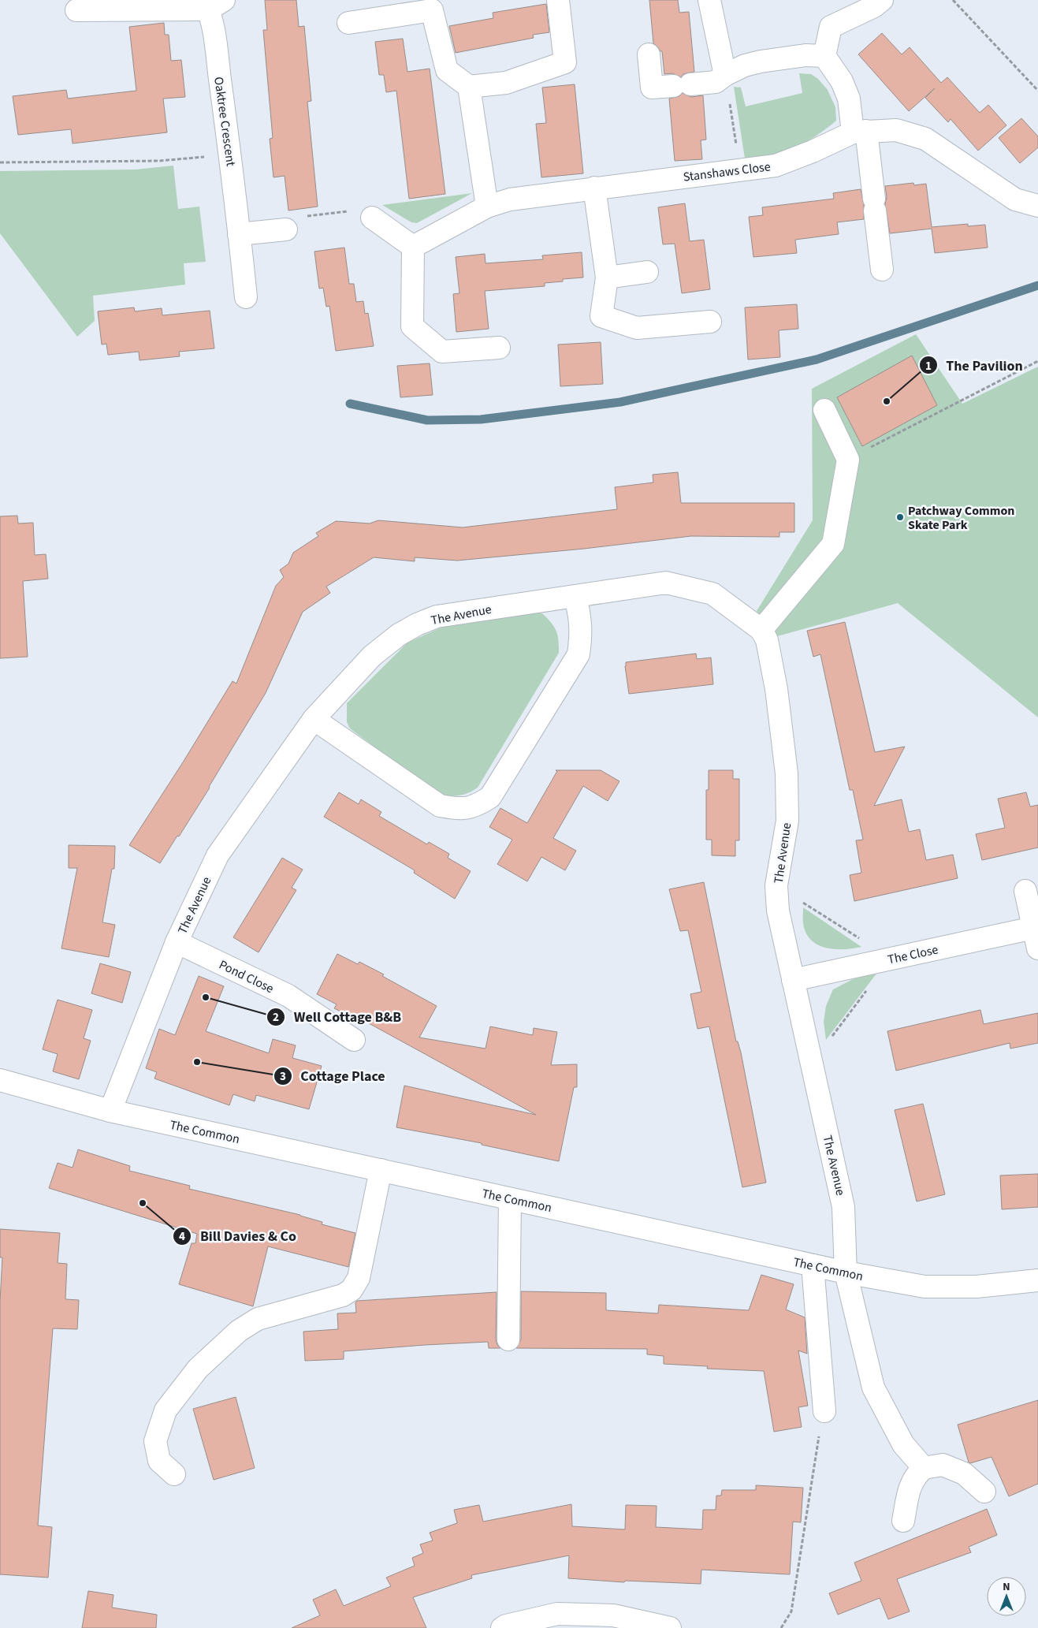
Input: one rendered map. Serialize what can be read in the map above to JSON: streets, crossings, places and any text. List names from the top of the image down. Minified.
{"streets":{"street":["Oaktree Crescent","Stanshaws Close","The Avenue","The Close","Pond Close","The Common"]},"crossings":[["The Avenue","The Close"],["The Avenue","Pond Close"],["The Avenue","The Common"]],"places":["The Pavilion","Patchway Common Skate Park","Well Cottage B&B","Cottage Place","Bill Davies & Co"],"north":"top"}
